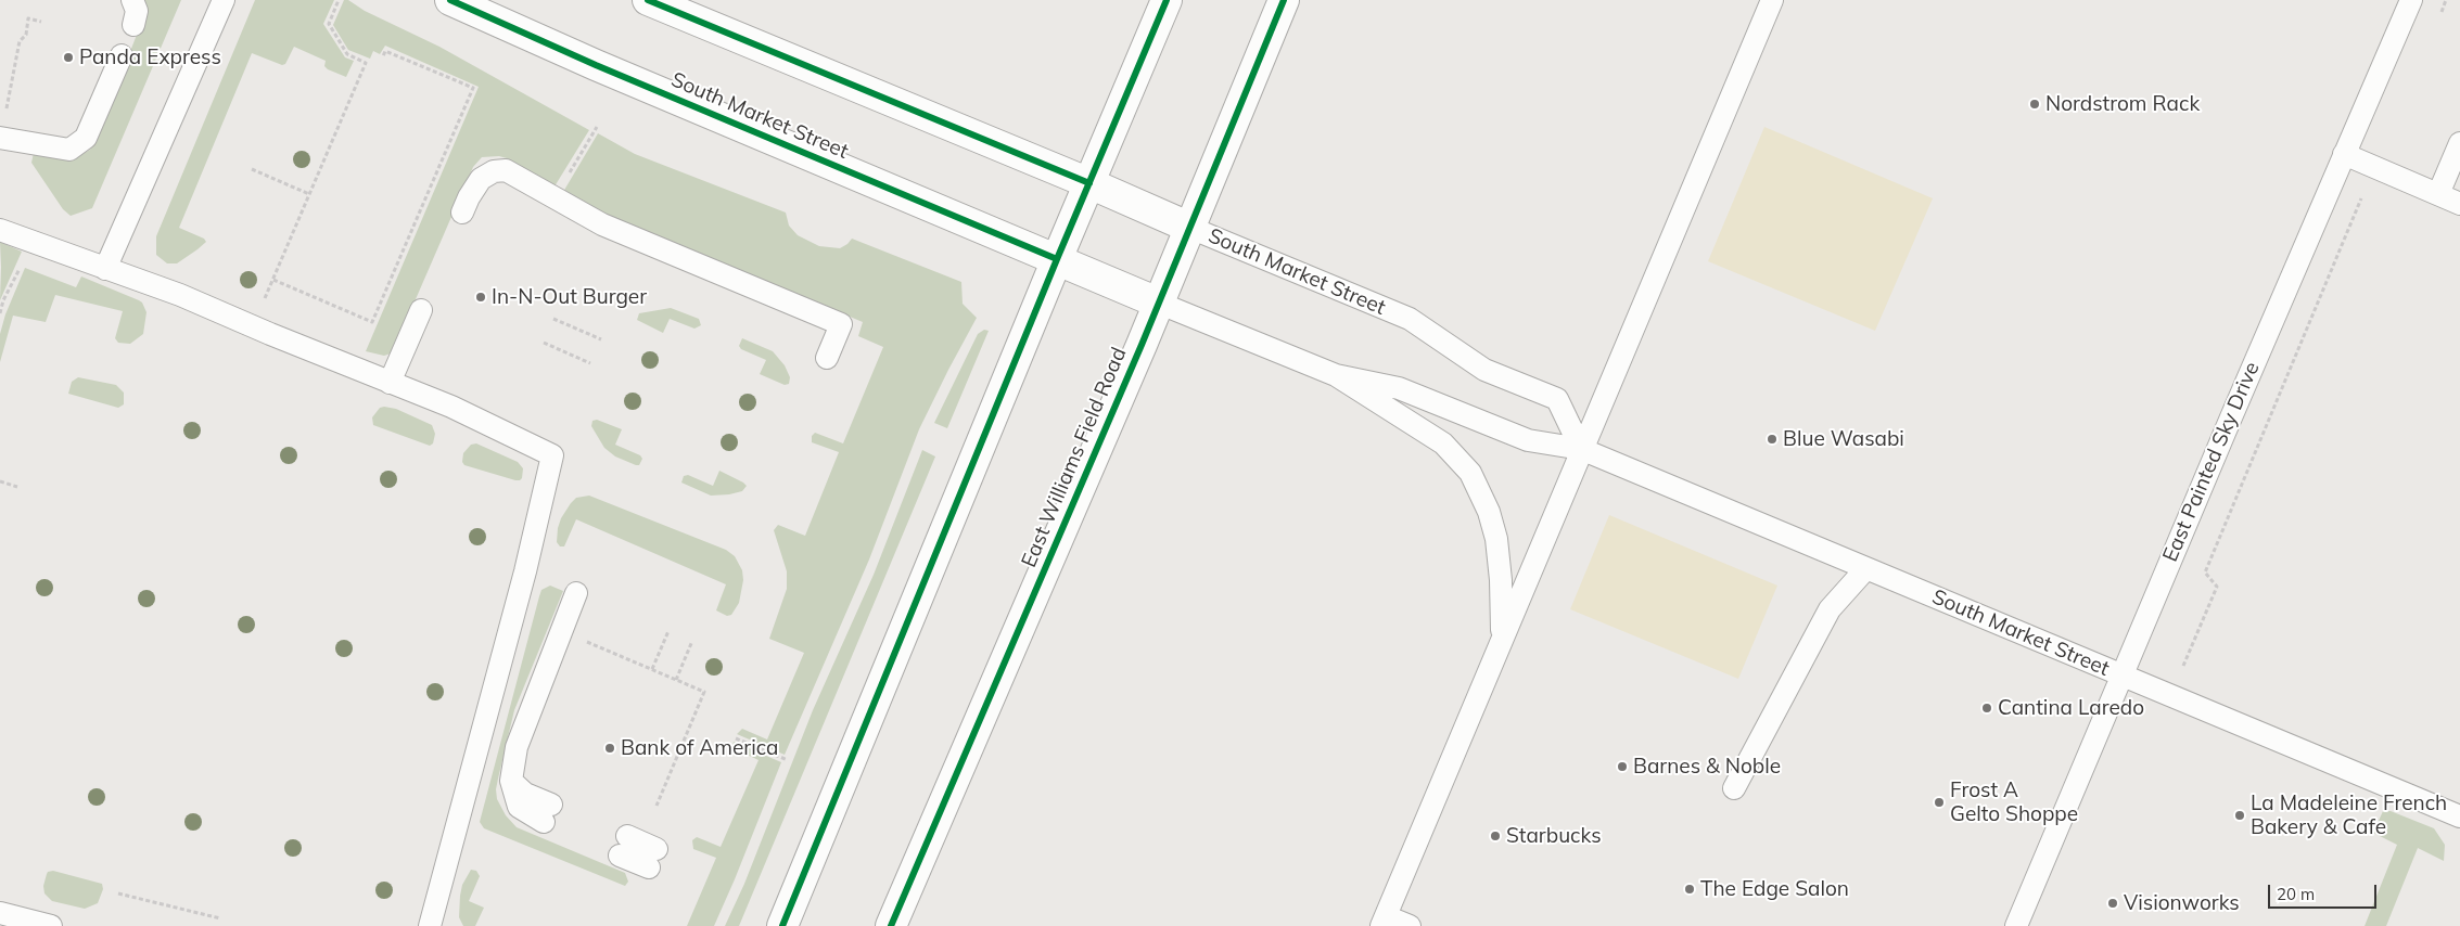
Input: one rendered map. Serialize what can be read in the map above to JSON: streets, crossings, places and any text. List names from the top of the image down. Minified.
{"streets":{"main road":["South Market Street","East Williams Field Road"],"lane":["East Painted Sky Drive"]},"crossings":[["South Market Street","East Williams Field Road"],["South Market Street","East Painted Sky Drive"]],"places":["Panda Express","Nordstrom Rack","In-N-Out Burger","Blue Wasabi","Cantina Laredo","Bank of America","Barnes & Noble","Frost A Gelto Shoppe","La Madeleine French Bakery & Cafe","Starbucks","The Edge Salon","Visionworks"],"scale_bar":"20 m"}
